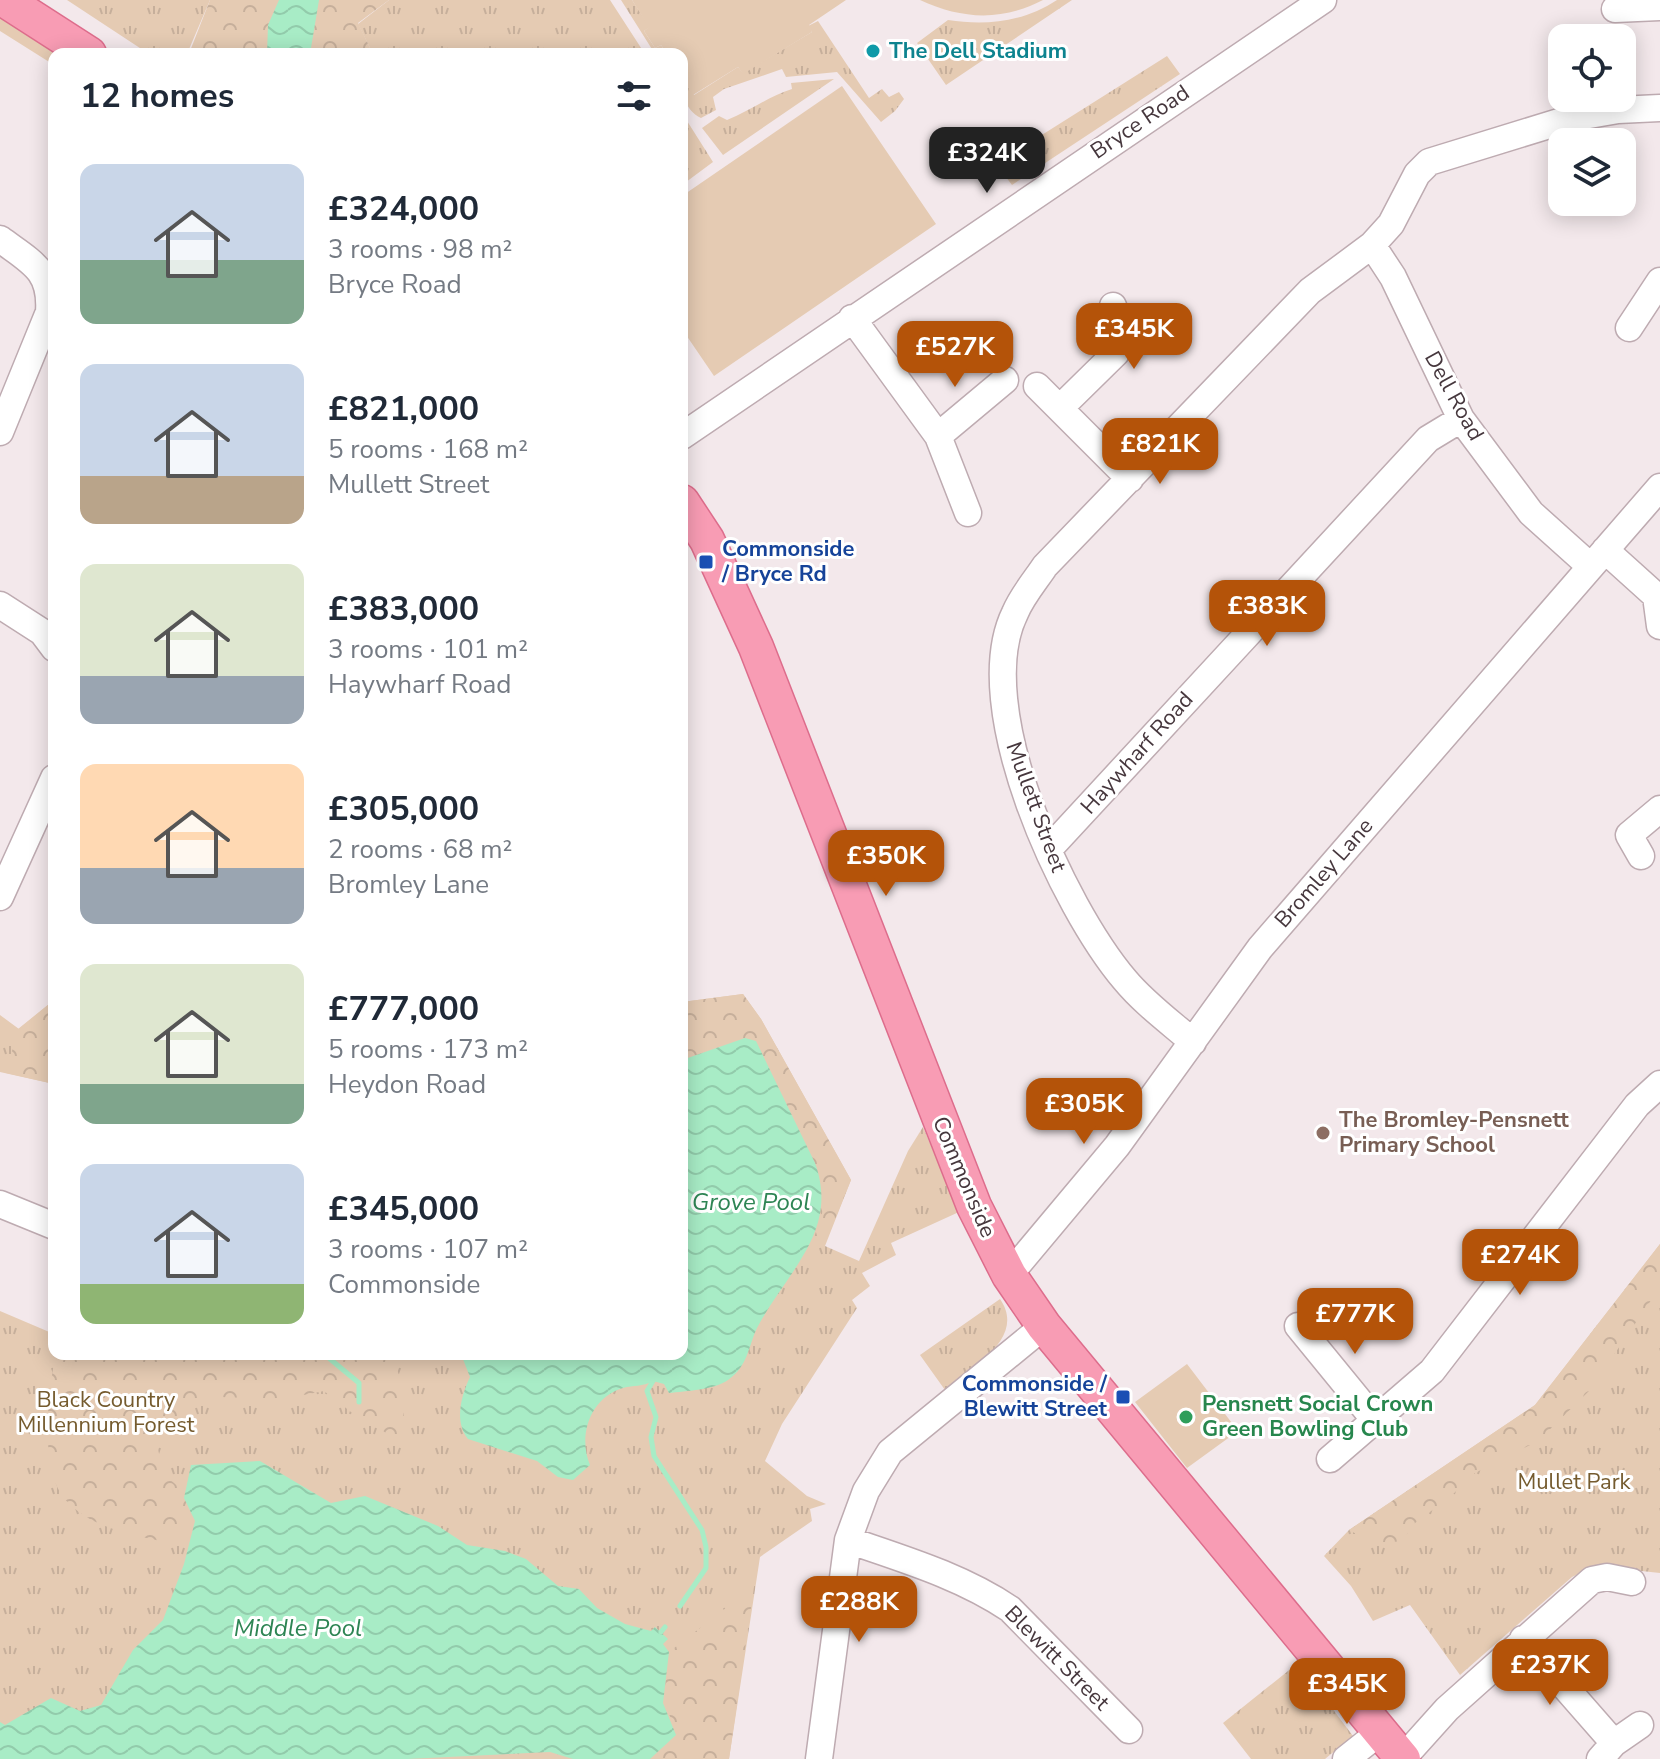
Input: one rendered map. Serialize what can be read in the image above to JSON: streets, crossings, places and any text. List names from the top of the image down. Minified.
{"streets":{"main road":["Commonside"],"street":["Bryce Road","Dell Road","Haywharf Road","Mullett Street","Bromley Lane","Blewitt Street"]},"crossings":[["Dell Road","Haywharf Road"],["Dell Road","Mullett Street"],["Dell Road","Bromley Lane"],["Haywharf Road","Mullett Street"],["Mullett Street","Bromley Lane"],["Bromley Lane","Commonside"]],"water":["Grove Pool","Middle Pool"],"parks":["Black Country Millennium Forest","Mullet Park"],"places":{"other":["The Dell Stadium","The Bromley-Pensnett Primary School","Pensnett Social Crown Green Bowling Club"],"transit":["Commonside / Bryce Rd","Commonside / Blewitt Street"]},"page":{"heading":"12 homes","price":["£324K","£345K","£527K","£821K","£383K","£350K","£305K","£274K","£777K","£288K","£237K","£345K"],"list":[{"name":"£324,000","note":"3 rooms · 98 m² · Bryce Road"},{"name":"£821,000","note":"5 rooms · 168 m² · Mullett Street"},{"name":"£383,000","note":"3 rooms · 101 m² · Haywharf Road"},{"name":"£305,000","note":"2 rooms · 68 m² · Bromley Lane"},{"name":"£777,000","note":"5 rooms · 173 m² · Heydon Road"},{"name":"£345,000","note":"3 rooms · 107 m² · Commonside"}]}}
